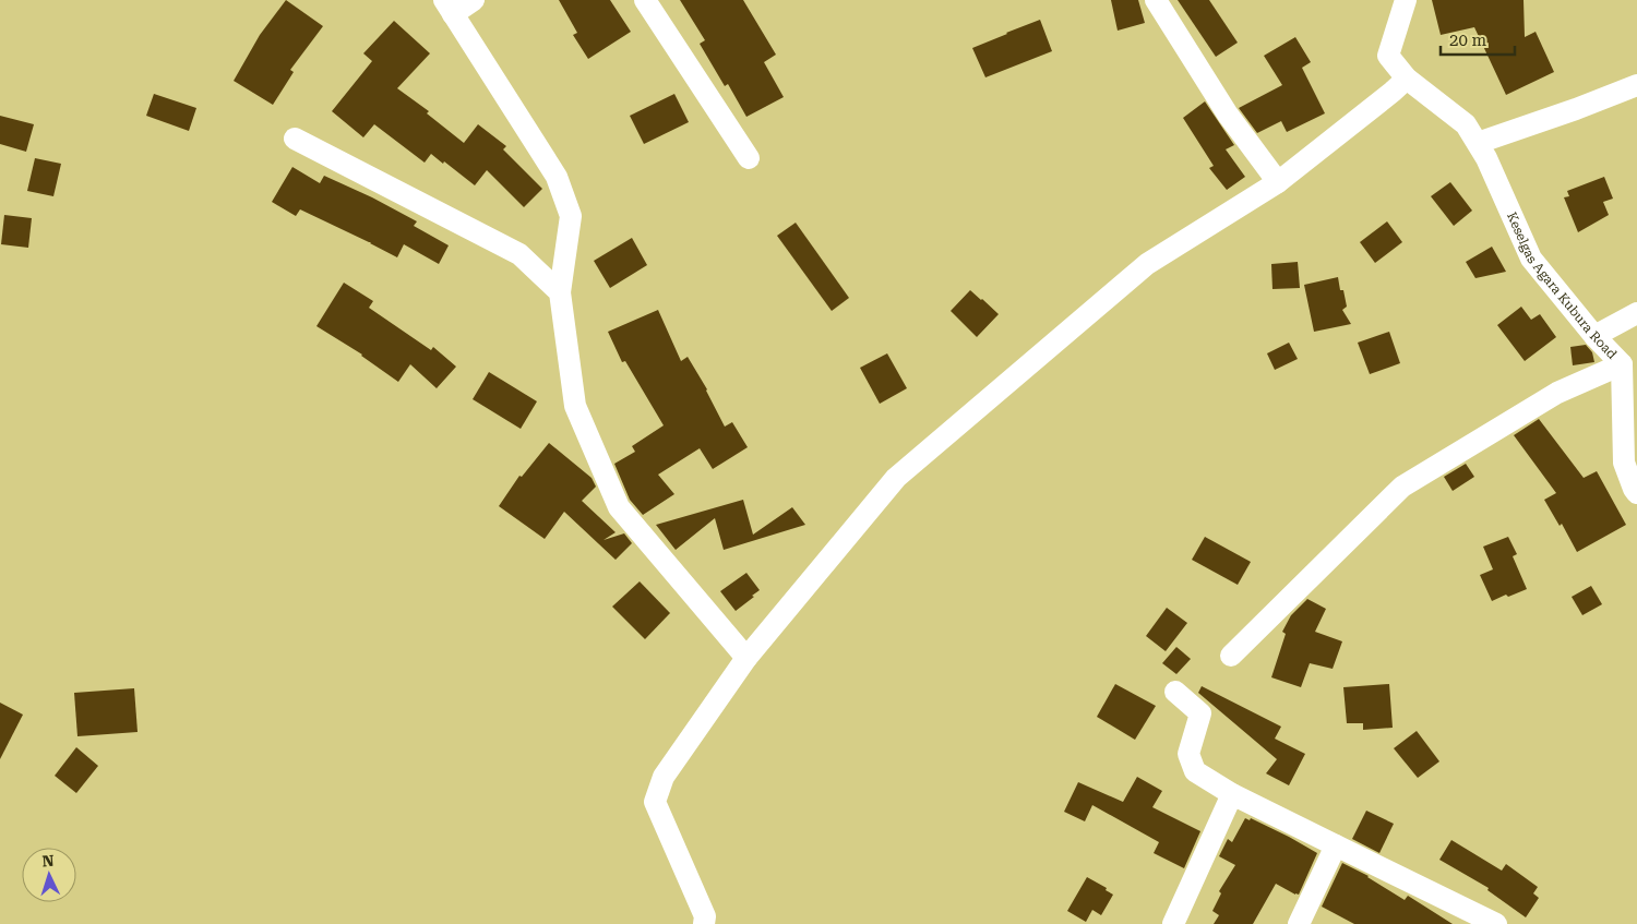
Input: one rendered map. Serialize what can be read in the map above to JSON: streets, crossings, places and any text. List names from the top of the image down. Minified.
{"streets":{"street":["Keselgas Agara Kubura Road"]},"scale_bar":"20 m","north":"top"}
